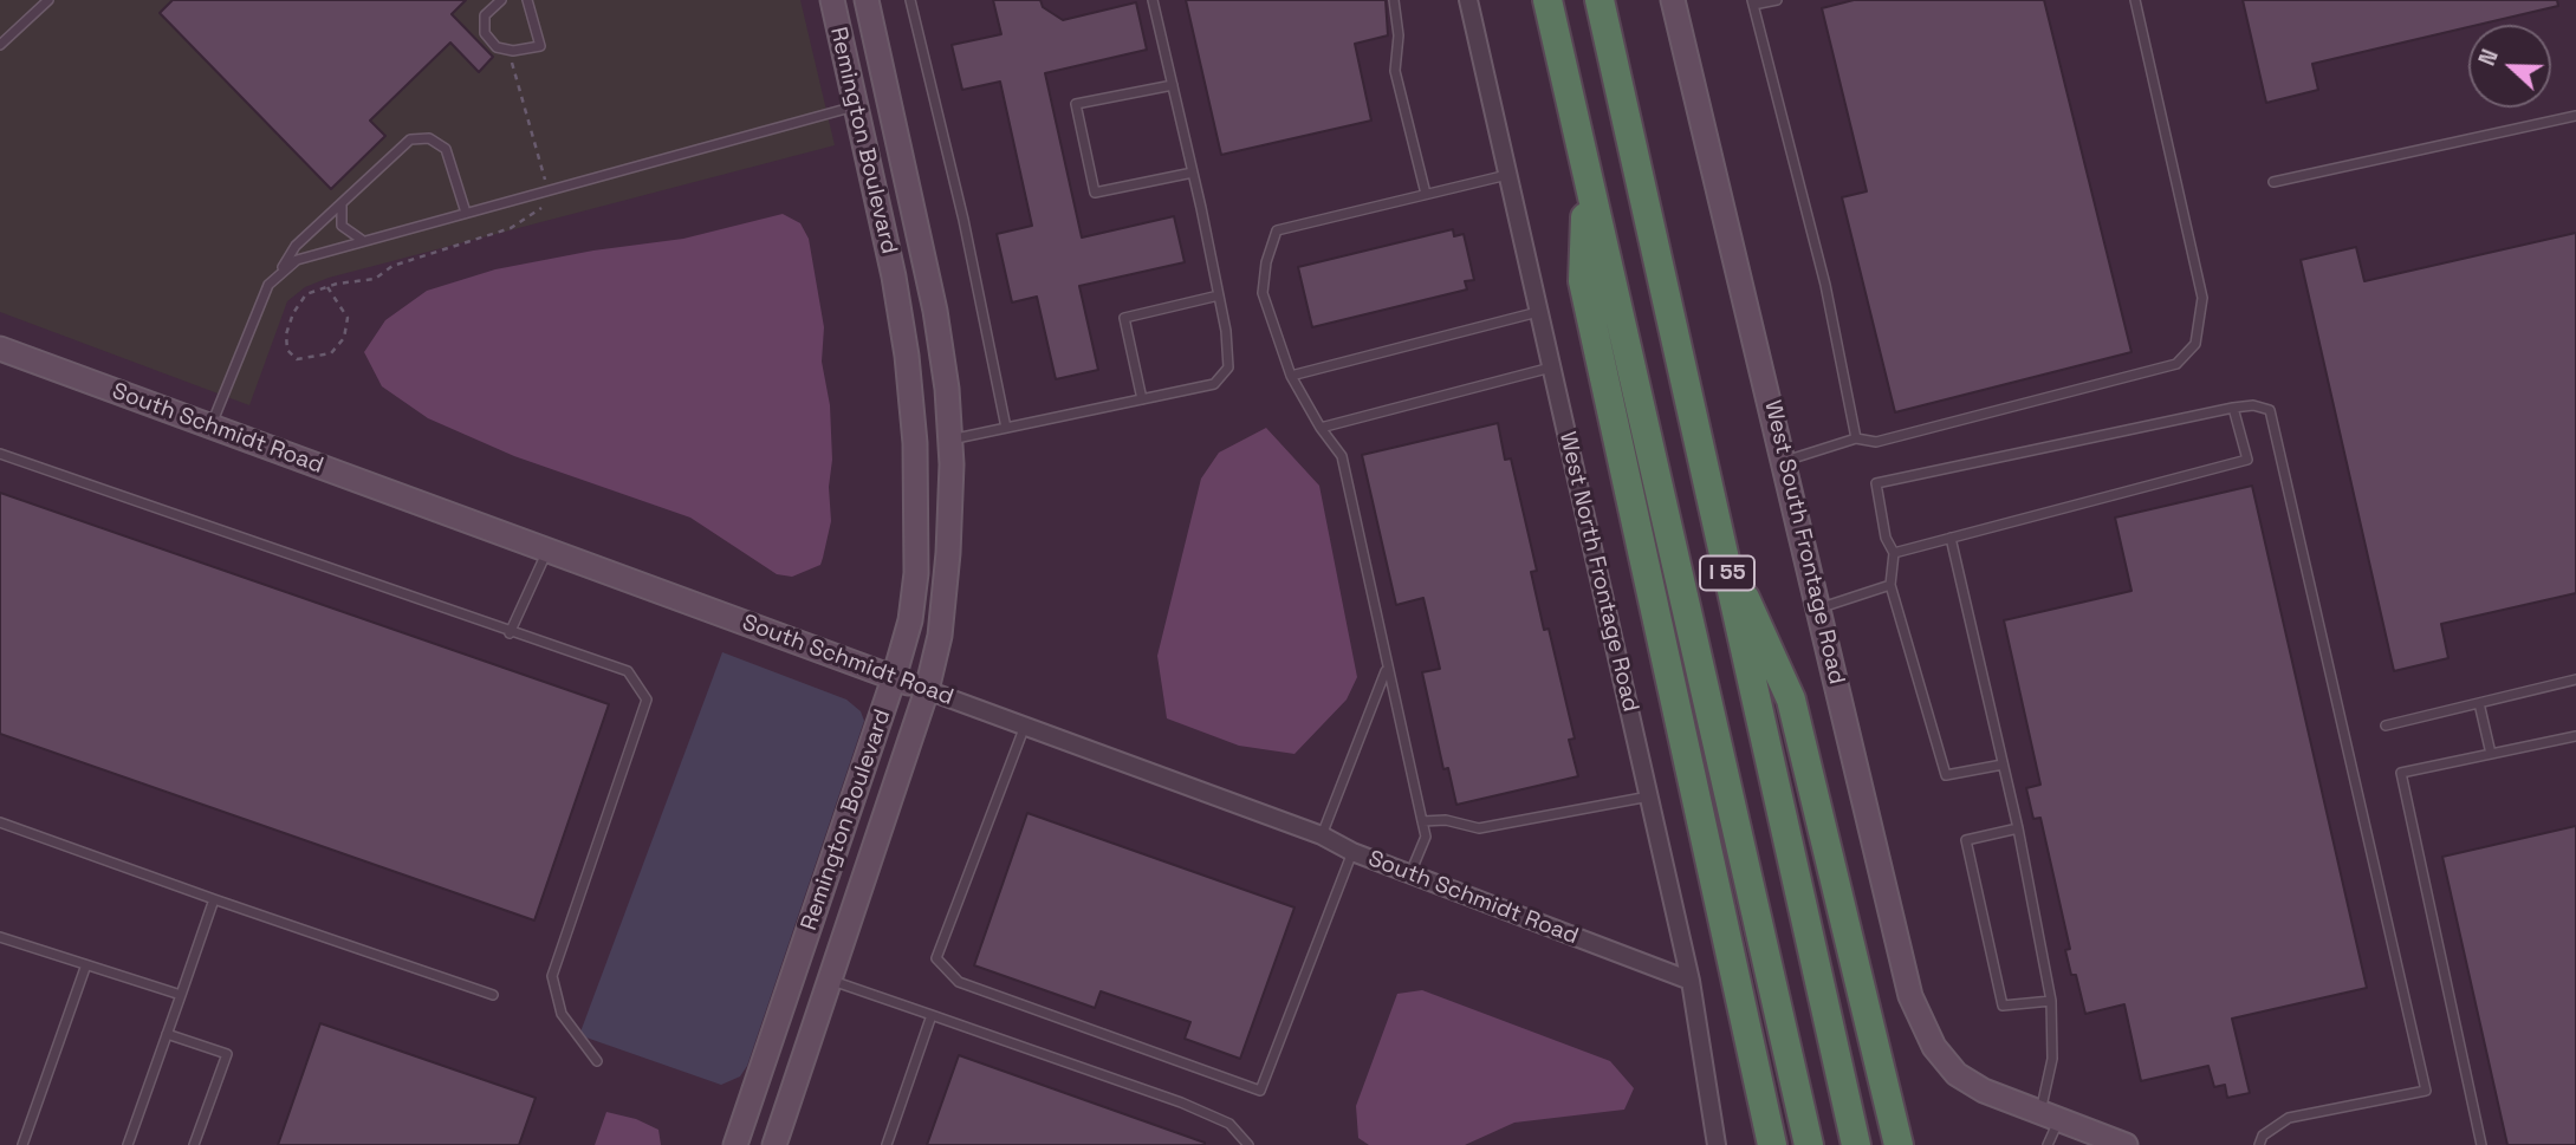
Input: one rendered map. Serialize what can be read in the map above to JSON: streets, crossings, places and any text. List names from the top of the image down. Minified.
{"streets":{"highway":["I 55"],"street":["Remington Boulevard","South Schmidt Road","West South Frontage Road","West North Frontage Road"]},"crossings":[["Remington Boulevard","South Schmidt Road"],["South Schmidt Road","West North Frontage Road"]],"north":"left"}
